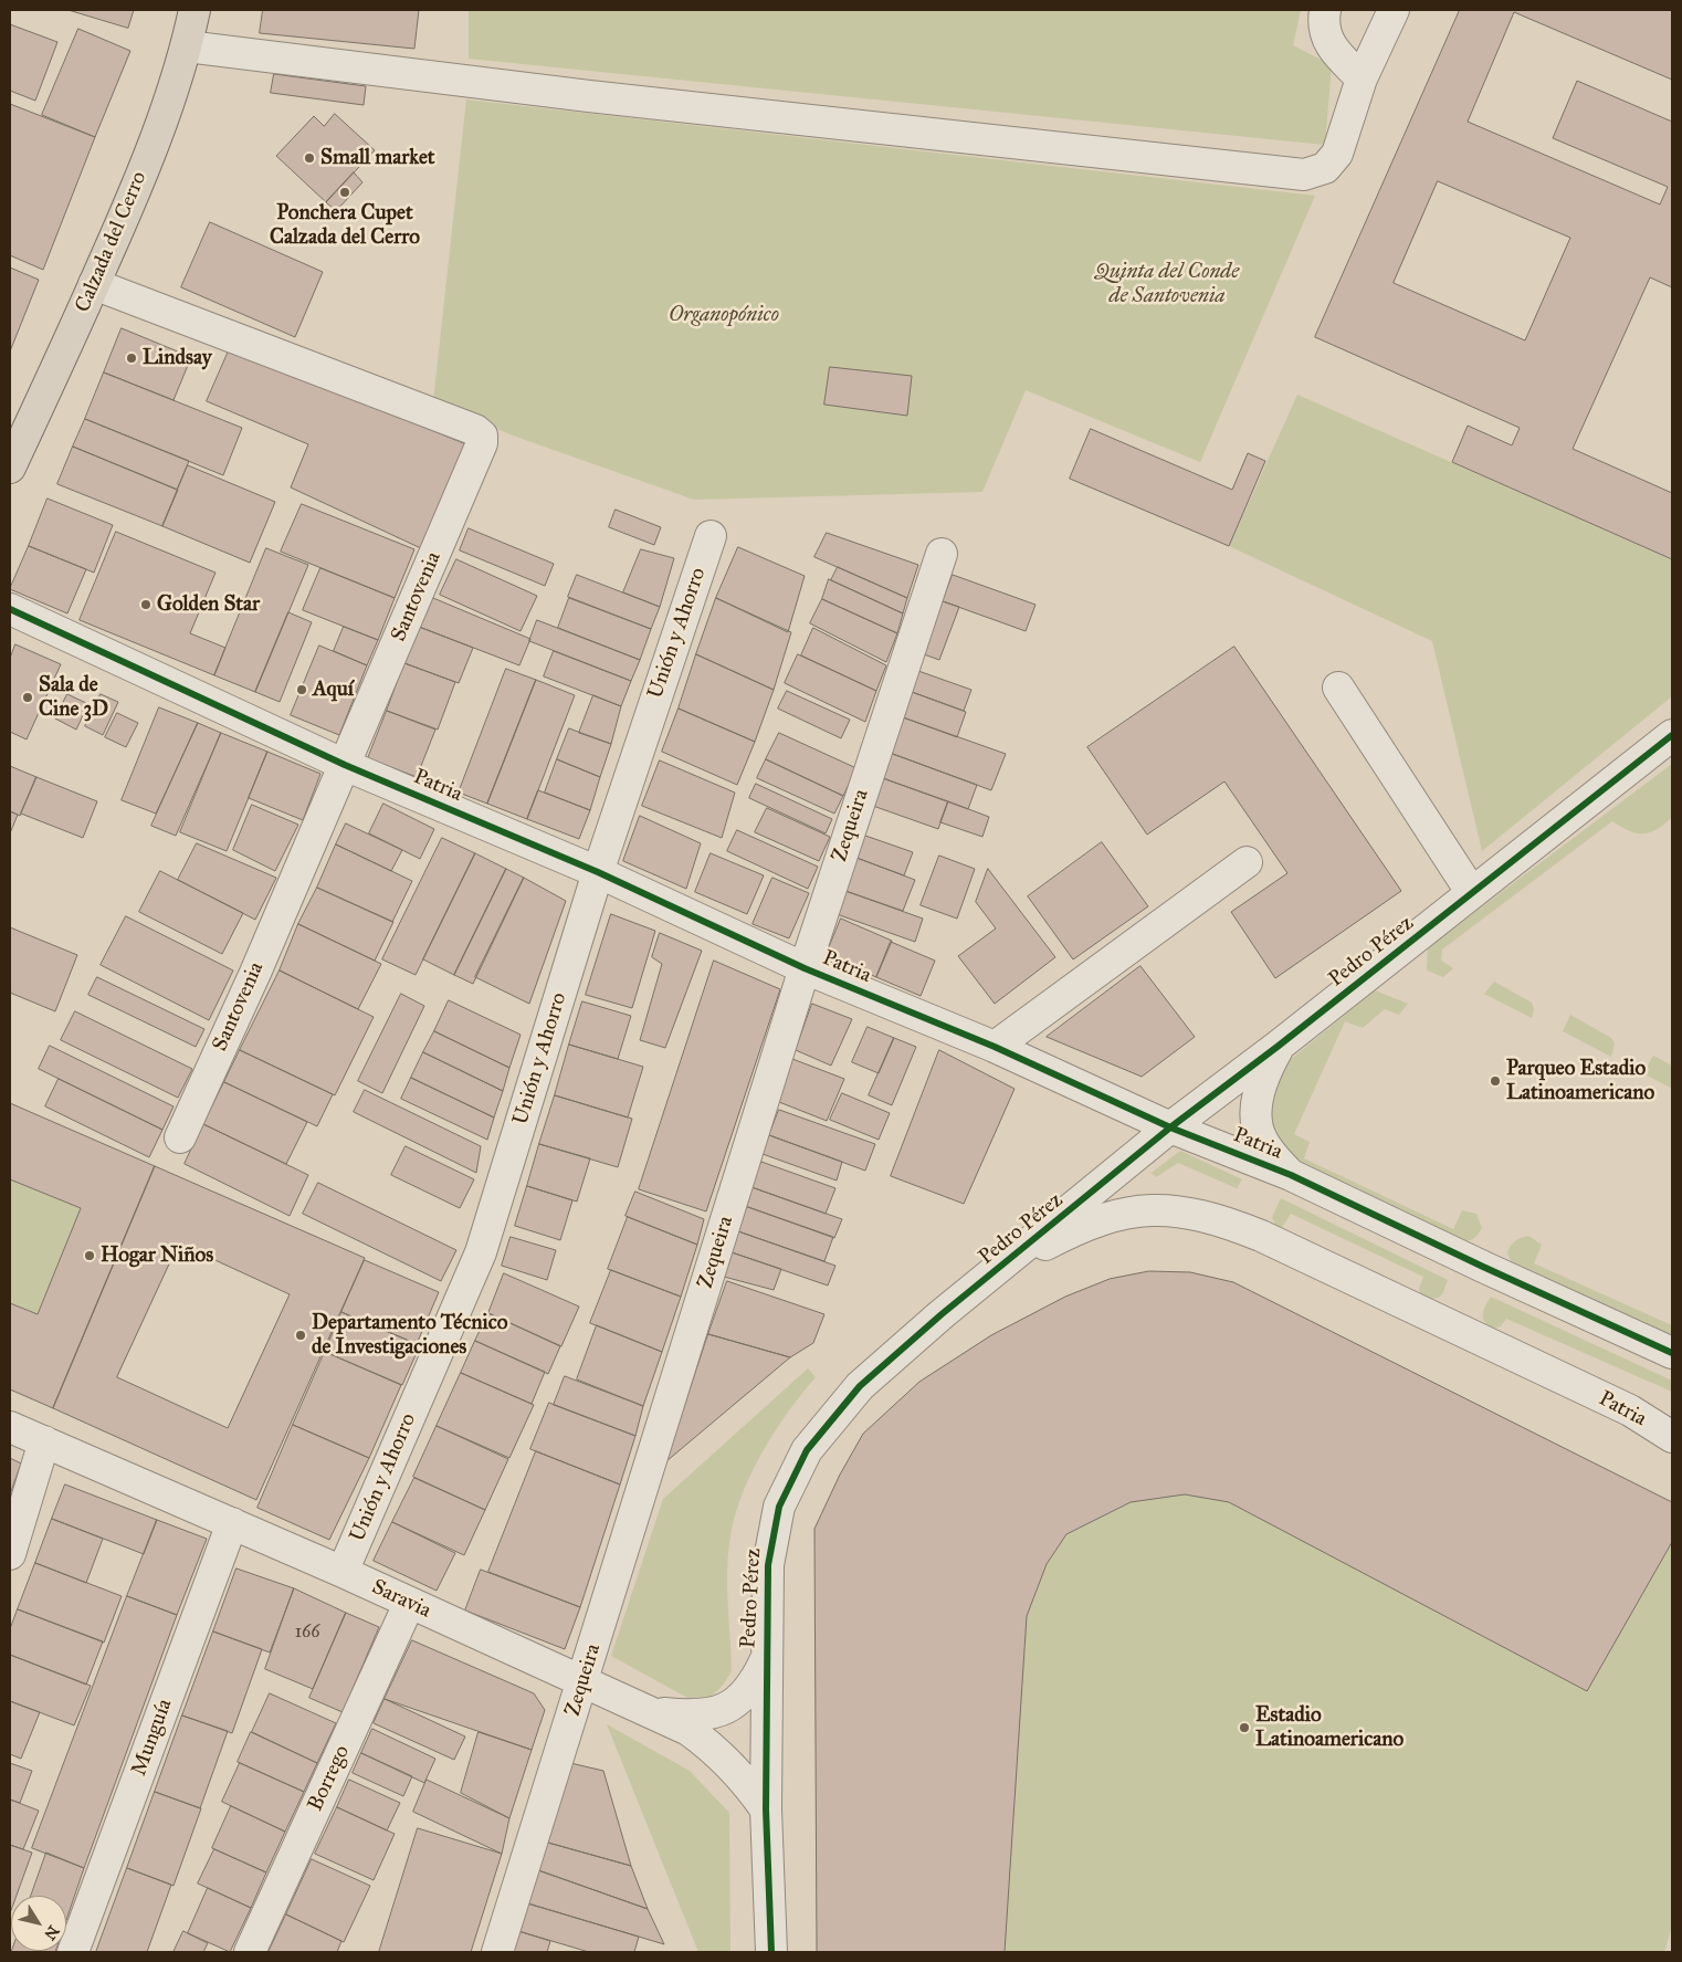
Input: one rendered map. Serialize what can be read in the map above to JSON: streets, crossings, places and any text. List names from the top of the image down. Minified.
{"streets":{"main road":["Calzada del Cerro"],"street":["Santovenia","Unión y Ahorro","Patria","Zequeira","Pedro Pérez","Saravia","Munguía","Borrego"]},"crossings":[["Calzada del Cerro","Santovenia"],["Santovenia","Patria"],["Unión y Ahorro","Patria"],["Unión y Ahorro","Saravia"],["Patria","Zequeira"],["Patria","Pedro Pérez"],["Zequeira","Saravia"],["Pedro Pérez","Saravia"],["Saravia","Munguía"],["Saravia","Borrego"]],"parks":["Quinta del Conde de Santovenia","Organopónico"],"places":["Small market","Ponchera Cupet Calzada del Cerro","Lindsay","Golden Star","Aquí","Sala de Cine 3D","Parqueo Estadio Latinoamericano","Hogar Niños","Departamento Técnico de Investigaciones","Estadio Latinoamericano"],"house_numbers":["166"],"north":"bottom right"}
